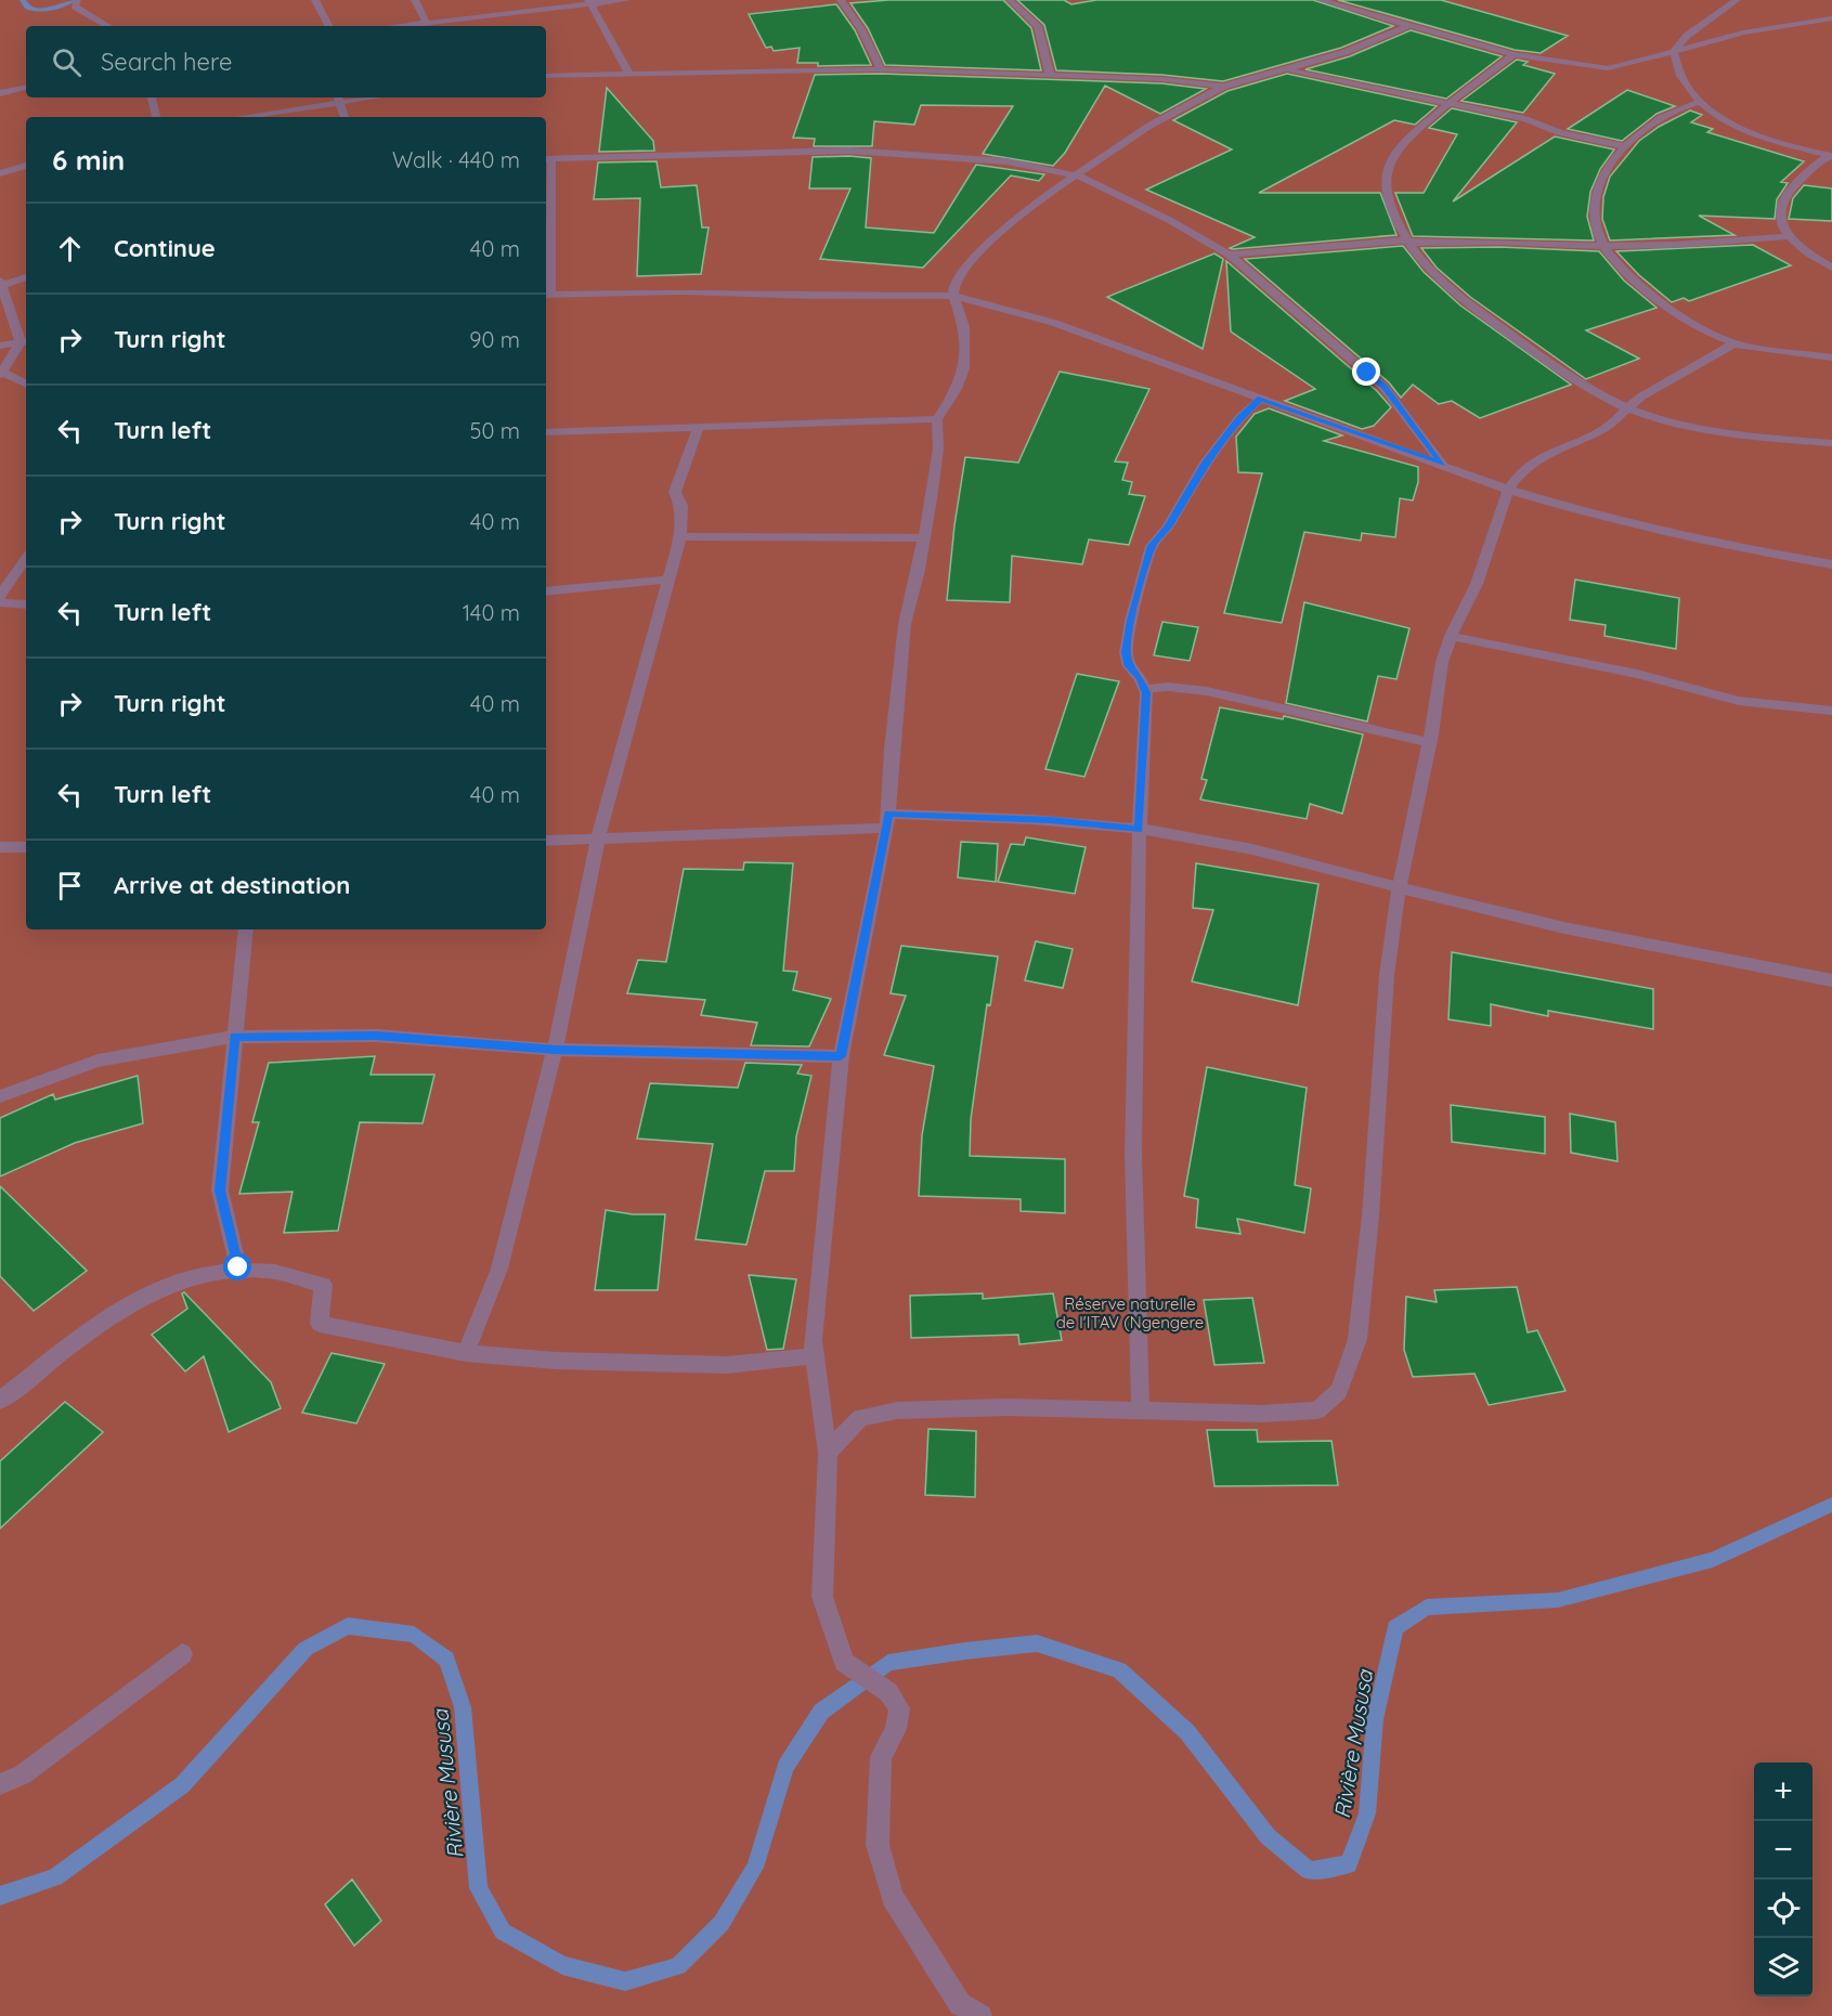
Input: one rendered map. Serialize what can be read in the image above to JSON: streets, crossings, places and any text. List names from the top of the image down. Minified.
{"water":["Rivière Mususa"],"parks":["Réserve naturelle de l'ITAV (Ngengere"],"page":{"search":"Search here","heading":["6 min","Walk · 440 m"],"list":[["Continue","40 m"],["Turn right","90 m"],["Turn left","50 m"],["Turn right","40 m"],["Turn left","140 m"],["Turn right","40 m"],["Turn left","40 m"],"Arrive at destination"],"map_buttons":["+","−"]}}
